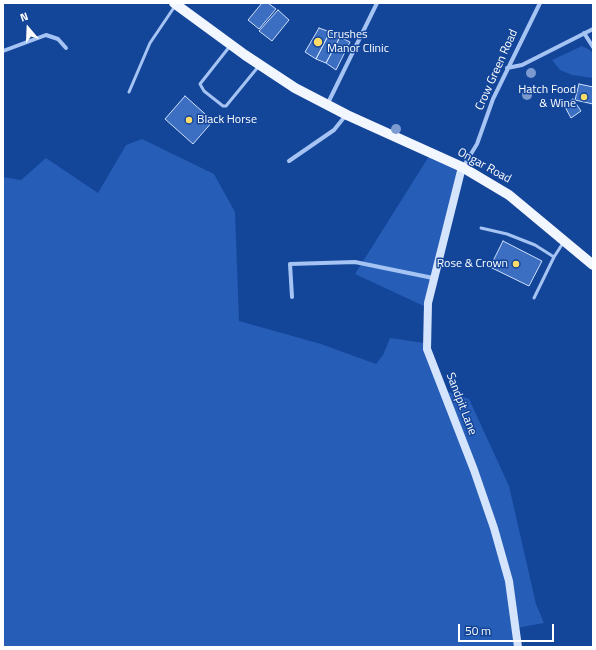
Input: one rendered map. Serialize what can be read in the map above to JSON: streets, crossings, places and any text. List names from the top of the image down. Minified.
{"streets":{"main road":["Ongar Road"],"street":["Crow Green Road","Sandpit Lane"]},"crossings":[["Crow Green Road","Ongar Road"],["Crow Green Road","Sandpit Lane"],["Ongar Road","Sandpit Lane"]],"places":["Crushes Manor Clinic","Hatch Food & Wine","Black Horse","Rose & Crown"],"scale_bar":"50 m","north":"top"}
